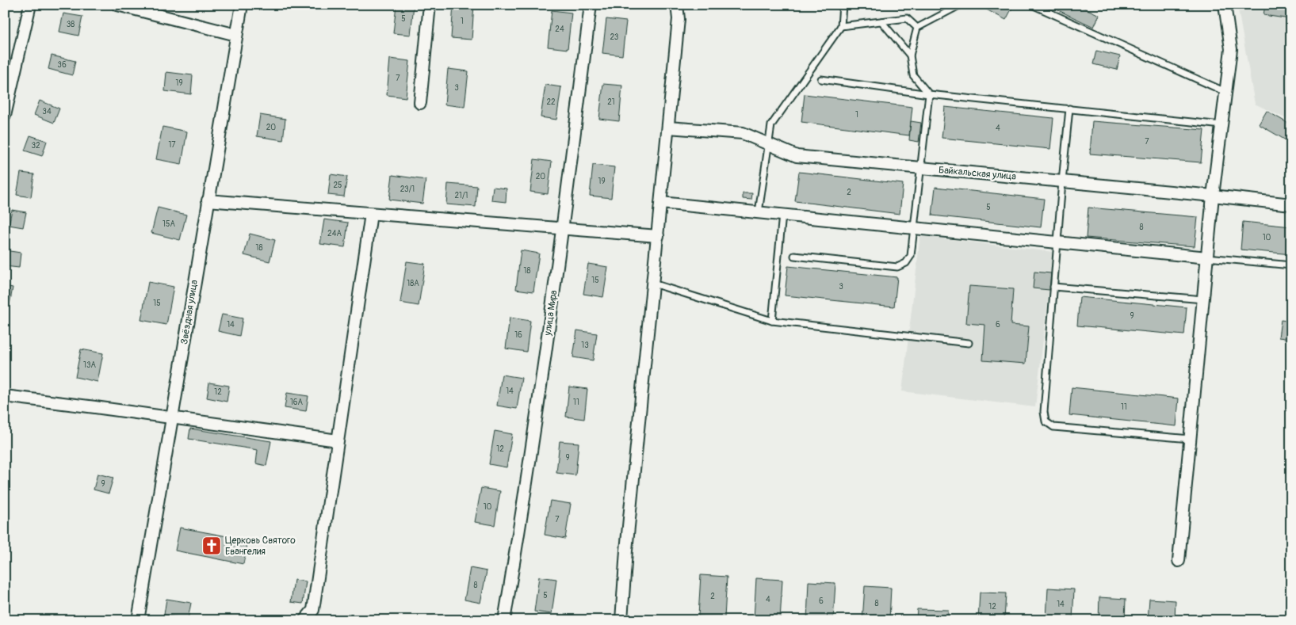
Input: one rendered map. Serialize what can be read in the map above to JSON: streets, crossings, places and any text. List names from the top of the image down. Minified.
{"streets":{"street":["Байкальская улица","Звёздная улица","улица Мира"]},"places":{"church":["Церковь Святого Евангелия"]},"house_numbers":["5","1","38","24","23","36","7","19","3","22","21","34","1","20","4","7","17","32","20","19","25","23/1","2","21/1","5","15А","8","24А","10","18","18","15","18А","3","15","9","14","6","16","13","13А","14","12","16А","11","11","12","9","9","10","7","8","5","2","4","6","8","14","12"]}
